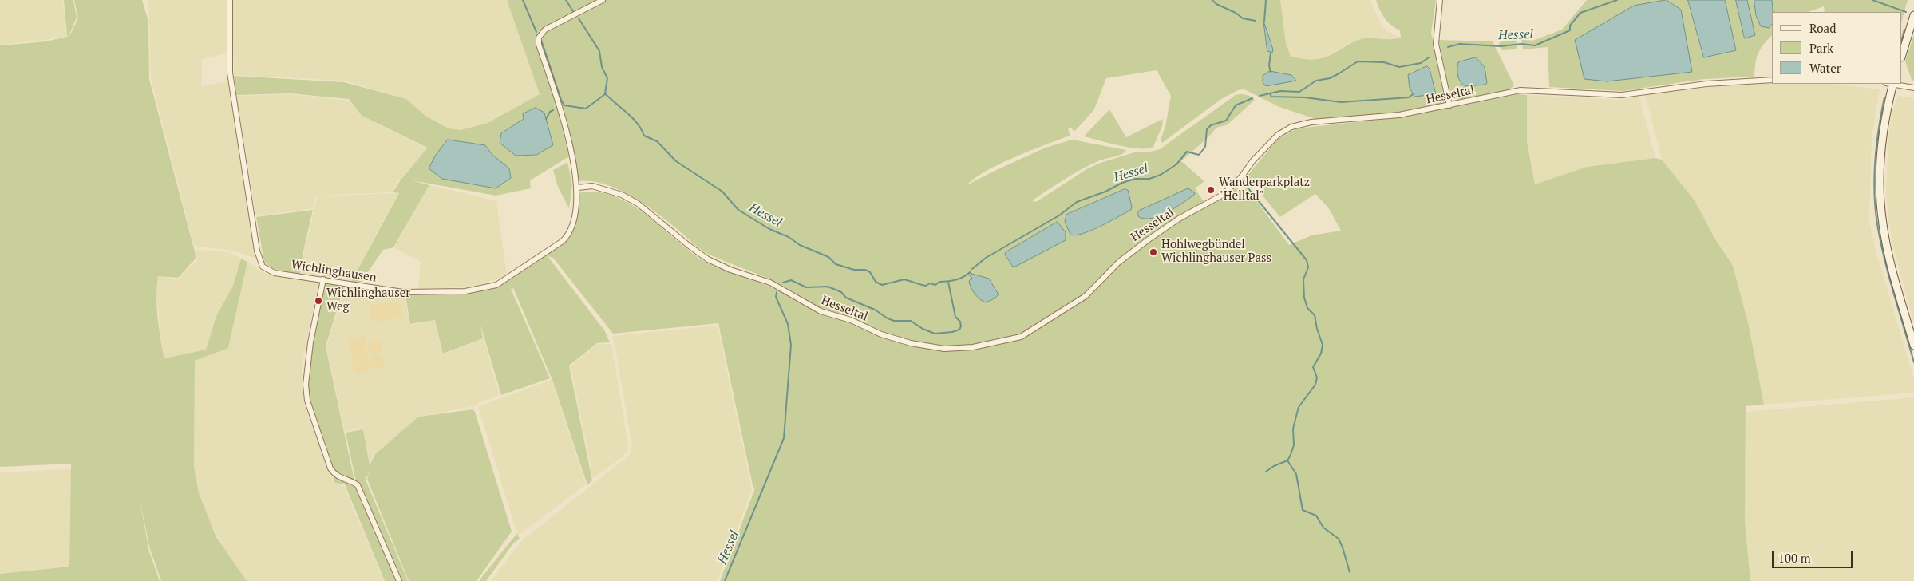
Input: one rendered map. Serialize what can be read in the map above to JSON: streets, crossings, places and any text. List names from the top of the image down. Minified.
{"streets":{"street":["Hesseltal","Wichlinghausen"]},"crossings":[["Hesseltal","Wichlinghausen"]],"water":["Hessel"],"places":["Wanderparkplatz \"Helltal\"","Hohlwegbündel Wichlinghauser Pass","Wichlinghauser Weg"],"legend":["Road","Park","Water"],"scale_bar":"100 m"}
